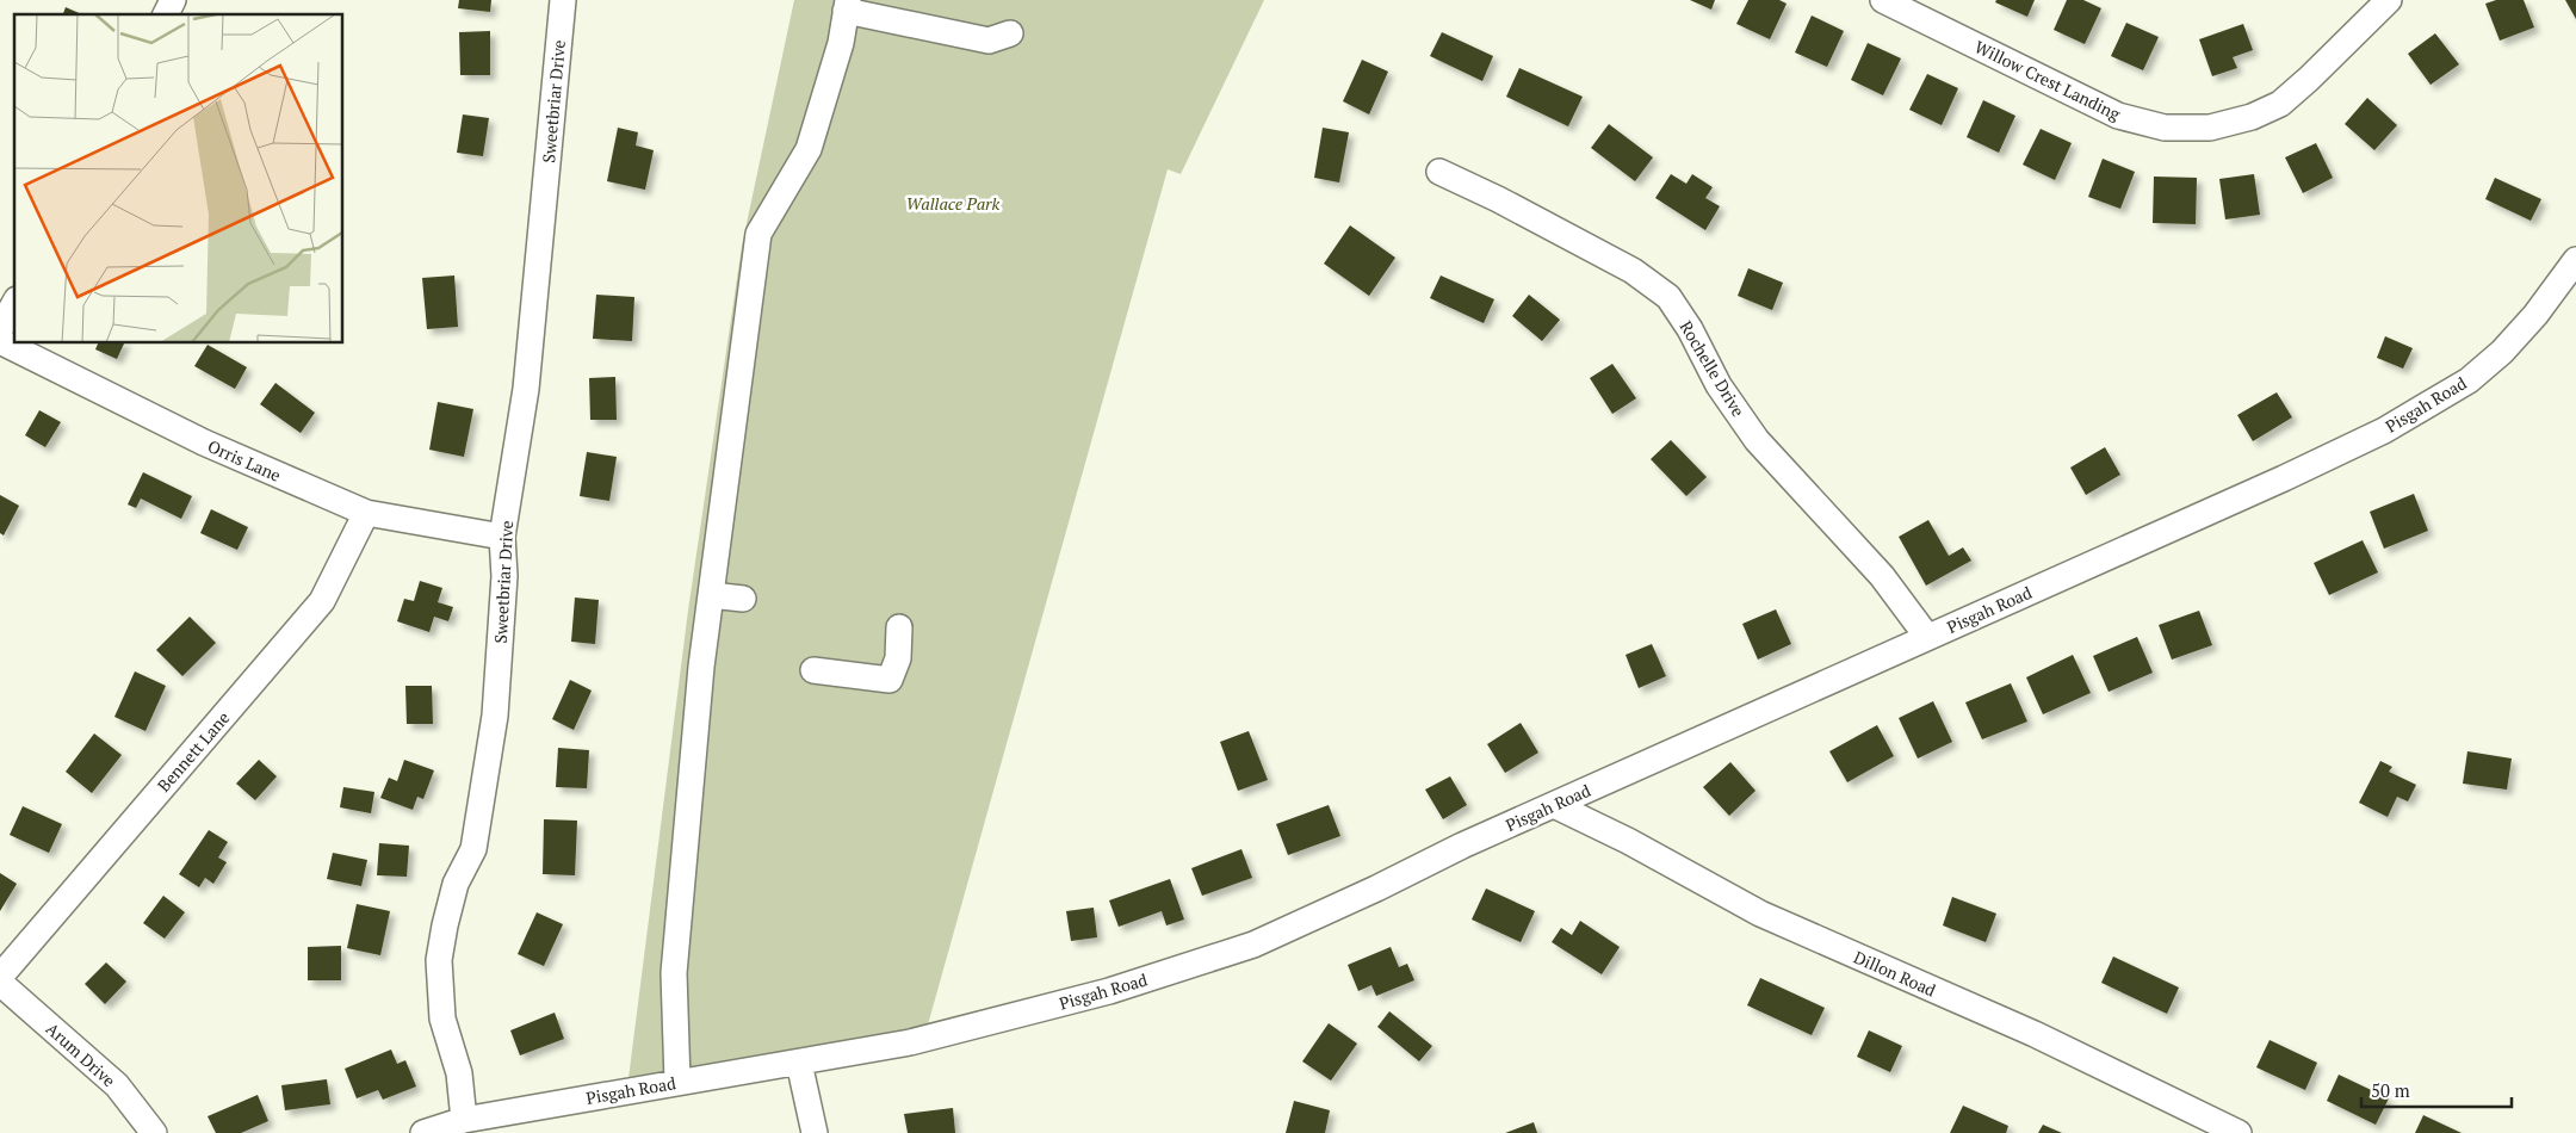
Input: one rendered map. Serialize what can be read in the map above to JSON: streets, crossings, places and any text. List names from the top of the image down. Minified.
{"streets":{"street":["Willow Crest Landing","Sweetbriar Drive","Rochelle Drive","Pisgah Road","Orris Lane","Bennett Lane","Dillon Road","Arum Drive"]},"crossings":[["Sweetbriar Drive","Pisgah Road"],["Sweetbriar Drive","Orris Lane"],["Rochelle Drive","Pisgah Road"],["Pisgah Road","Dillon Road"],["Orris Lane","Bennett Lane"]],"parks":["Wallace Park"],"scale_bar":"50 m"}
